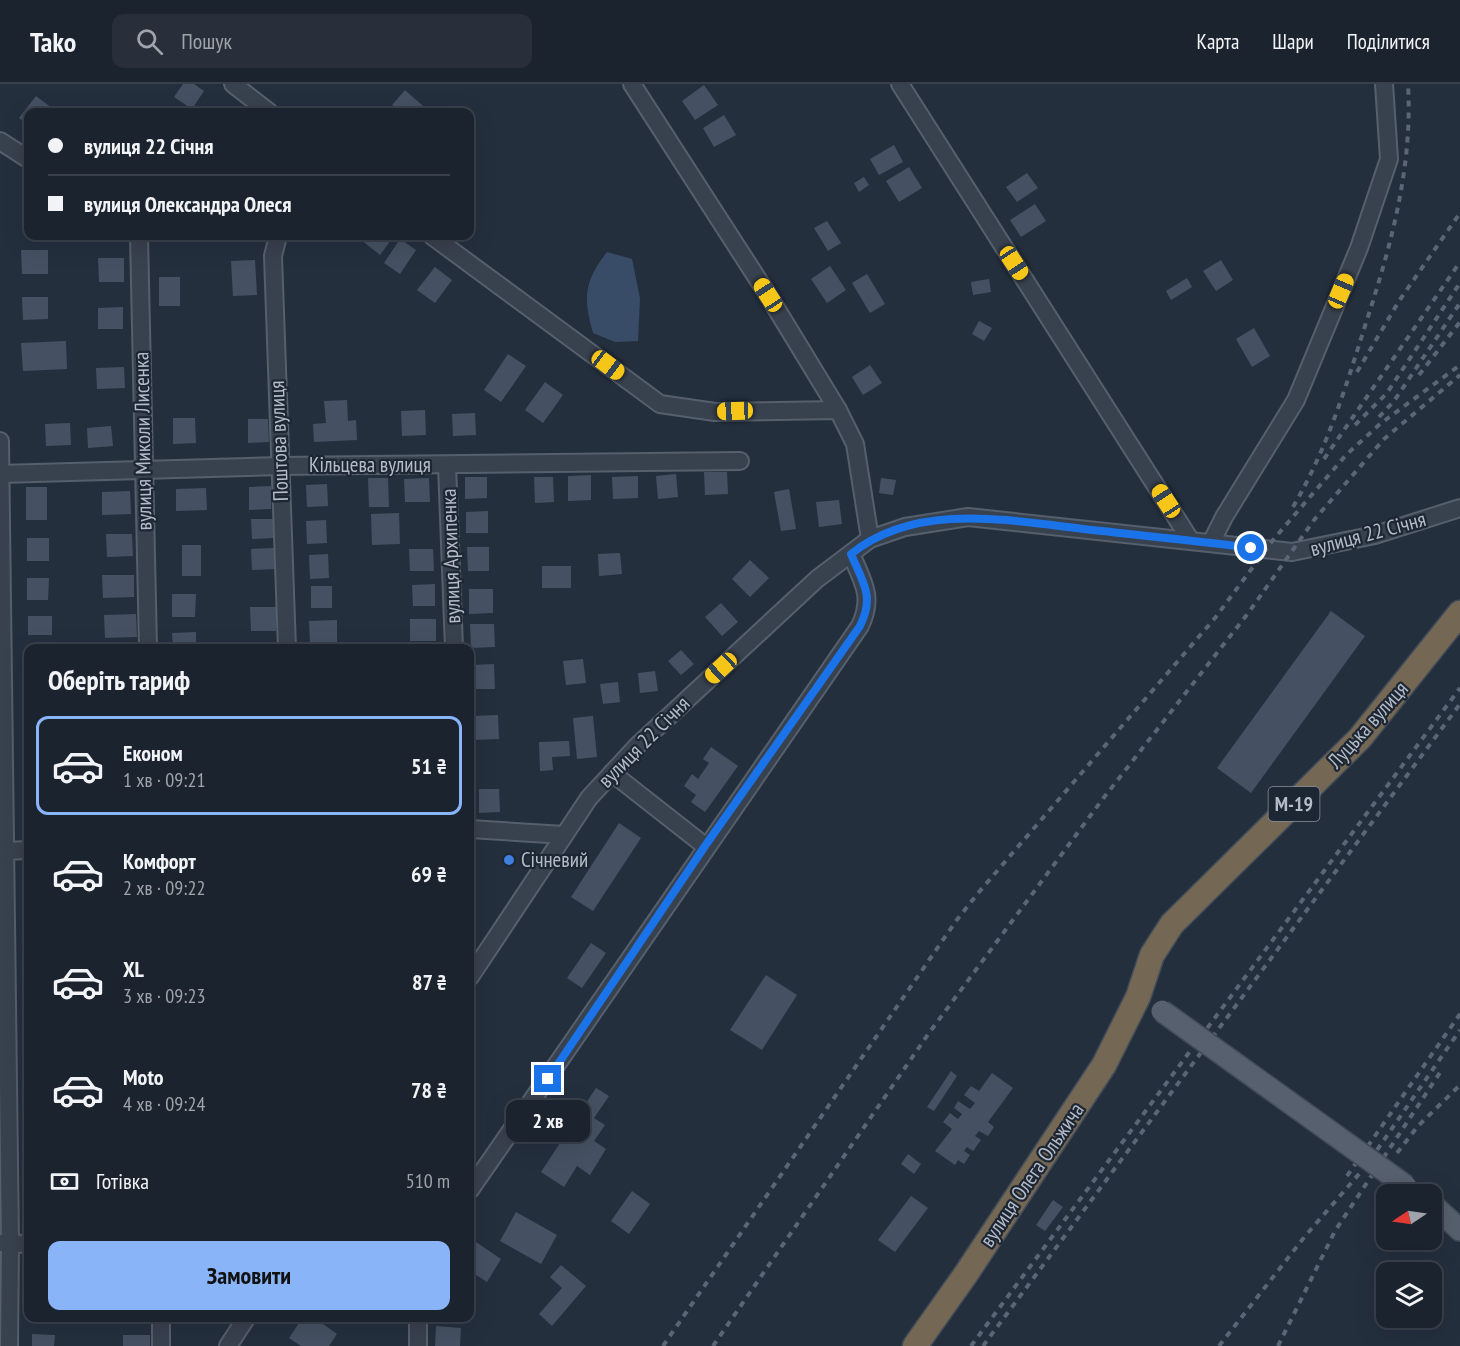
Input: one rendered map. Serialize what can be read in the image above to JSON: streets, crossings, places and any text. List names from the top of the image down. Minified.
{"streets":{"highway":["Луцька вулиця","М-19","вулиця Олега Ольжича"],"street":["вулиця Миколи Лисенка","Поштова вулиця","Кільцева вулиця","вулиця 22 Січня","вулиця Архипенка"]},"crossings":[["вулиця Миколи Лисенка","Кільцева вулиця"],["Поштова вулиця","Кільцева вулиця"],["Кільцева вулиця","вулиця Архипенка"],["Луцька вулиця","вулиця Олега Ольжича"]],"places":["Січневий"],"north":"left","page":{"header":"Tako","search":"Пошук","nav":["Карта","Шари","Поділитися"],"banner":["вулиця 22 Січня","вулиця Олександра Олеся"],"heading":"Оберіть тариф","list":[{"name":"Економ","note":"1 хв · 09:21","value":"51 ₴"},{"name":"Комфорт","note":"2 хв · 09:22","value":"69 ₴"},{"name":"XL","note":"3 хв · 09:23","value":"87 ₴"},{"name":"Moto","note":"4 хв · 09:24","value":"78 ₴"}],"bubble":"2 хв","pay":["Готівка","510 m"],"buttons":"Замовити"}}
